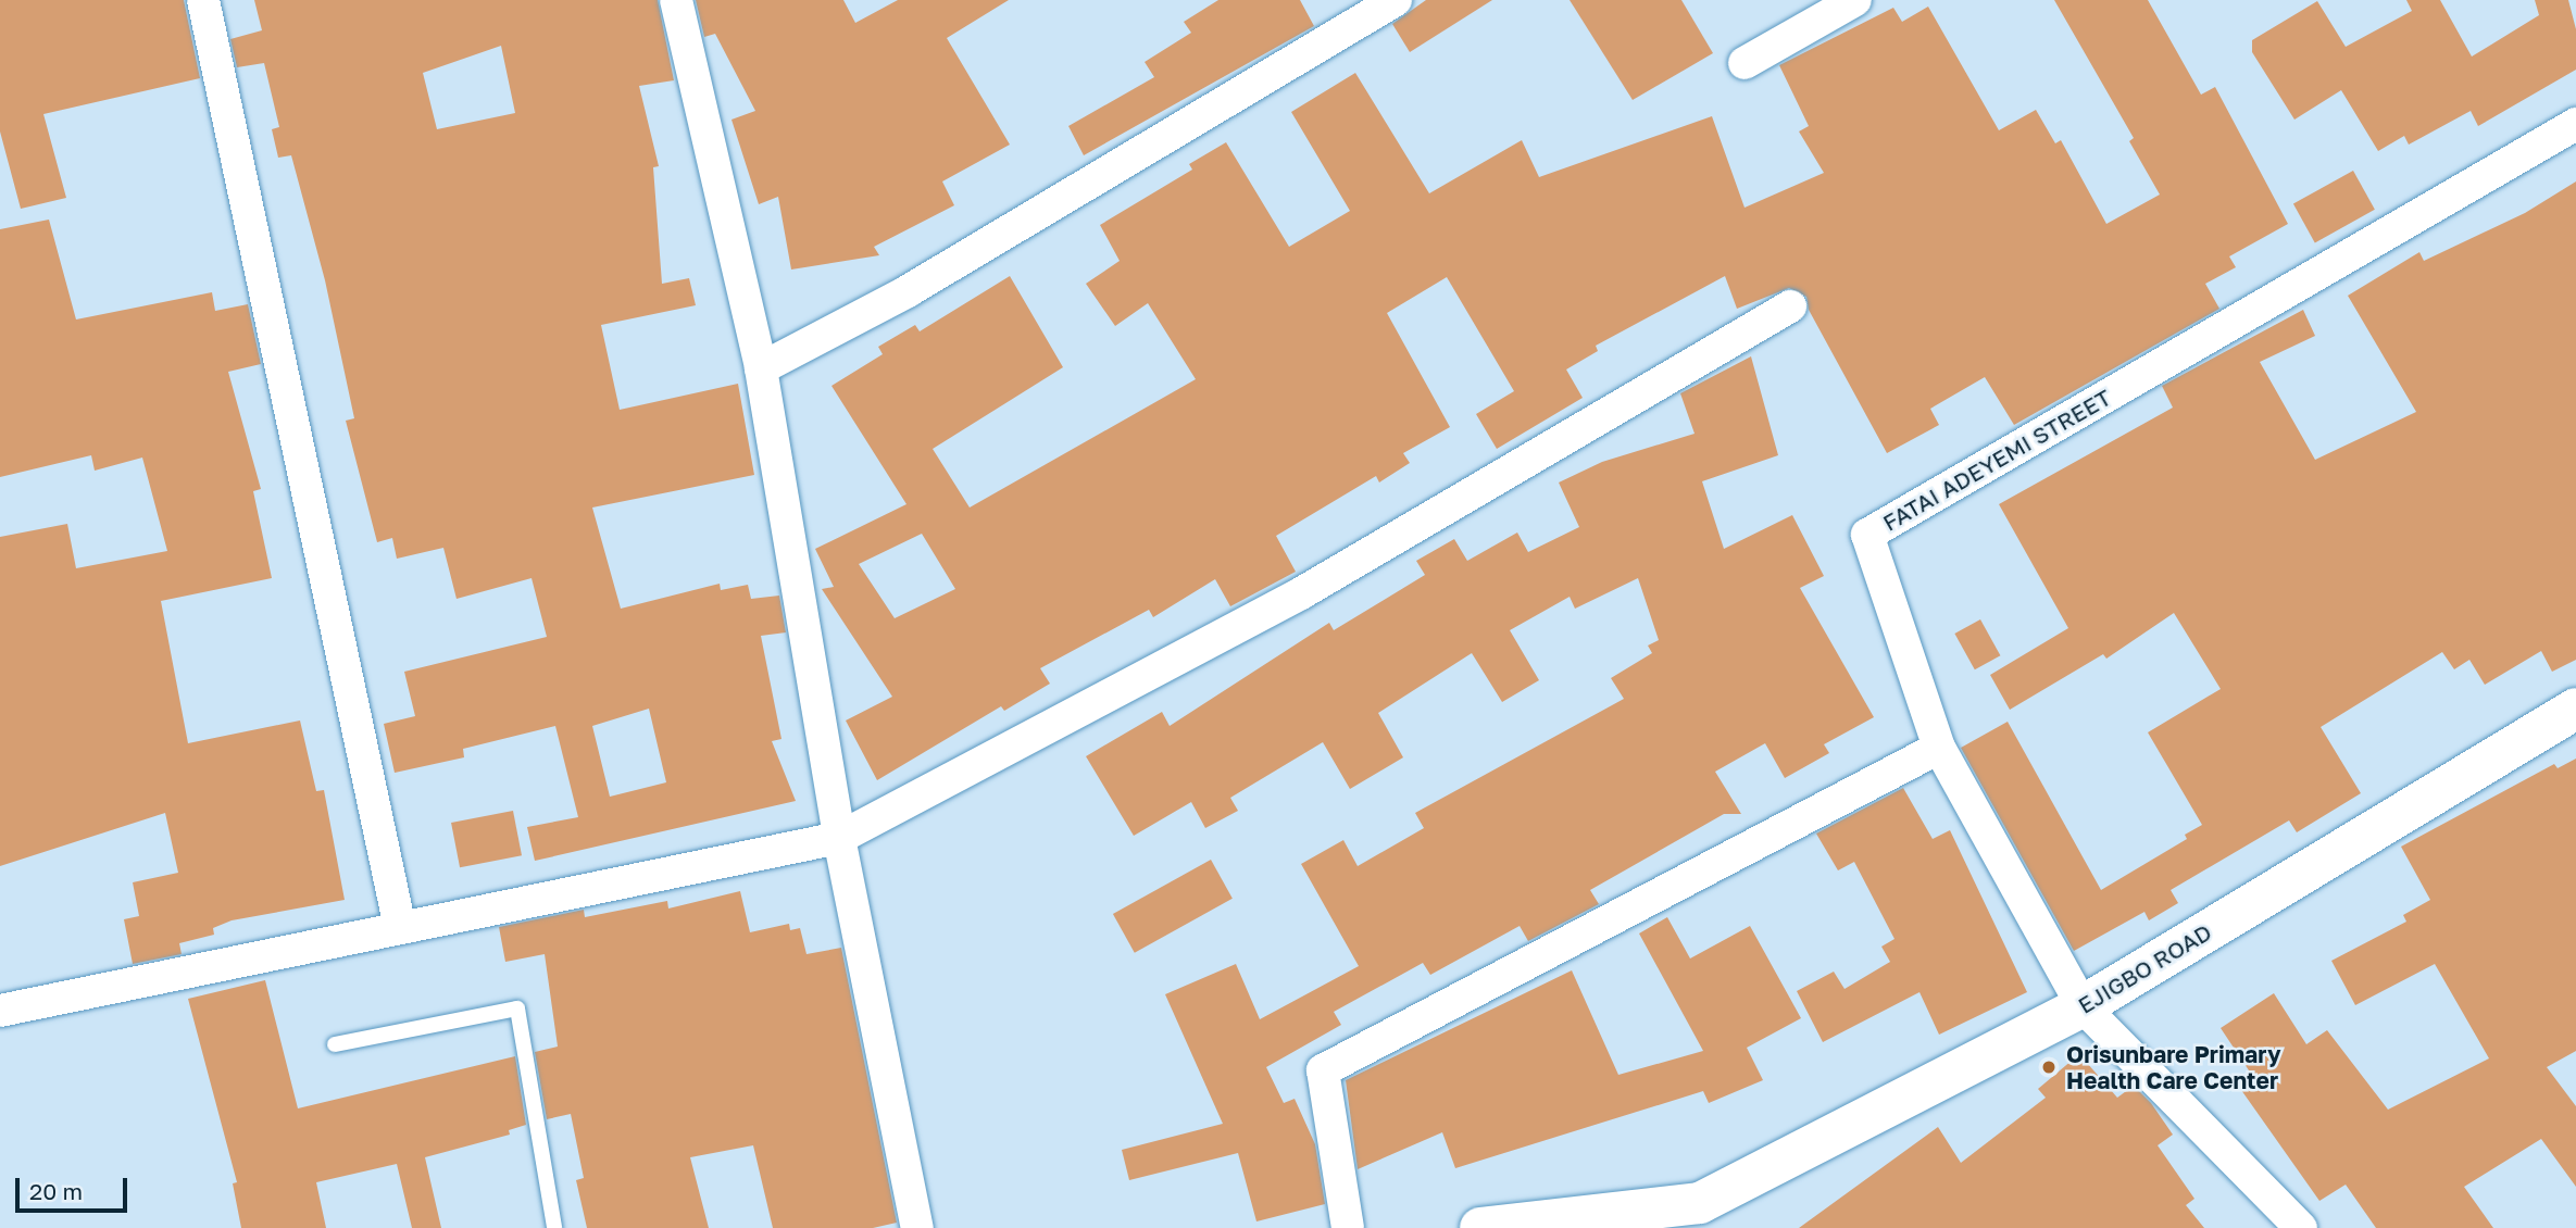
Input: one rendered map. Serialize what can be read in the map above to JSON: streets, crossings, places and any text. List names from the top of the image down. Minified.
{"streets":{"street":["FATAI ADEYEMI STREET","EJIGBO ROAD"]},"crossings":[["FATAI ADEYEMI STREET","EJIGBO ROAD"]],"places":["Orisunbare Primary Health Care Center"],"scale_bar":"20 m"}
